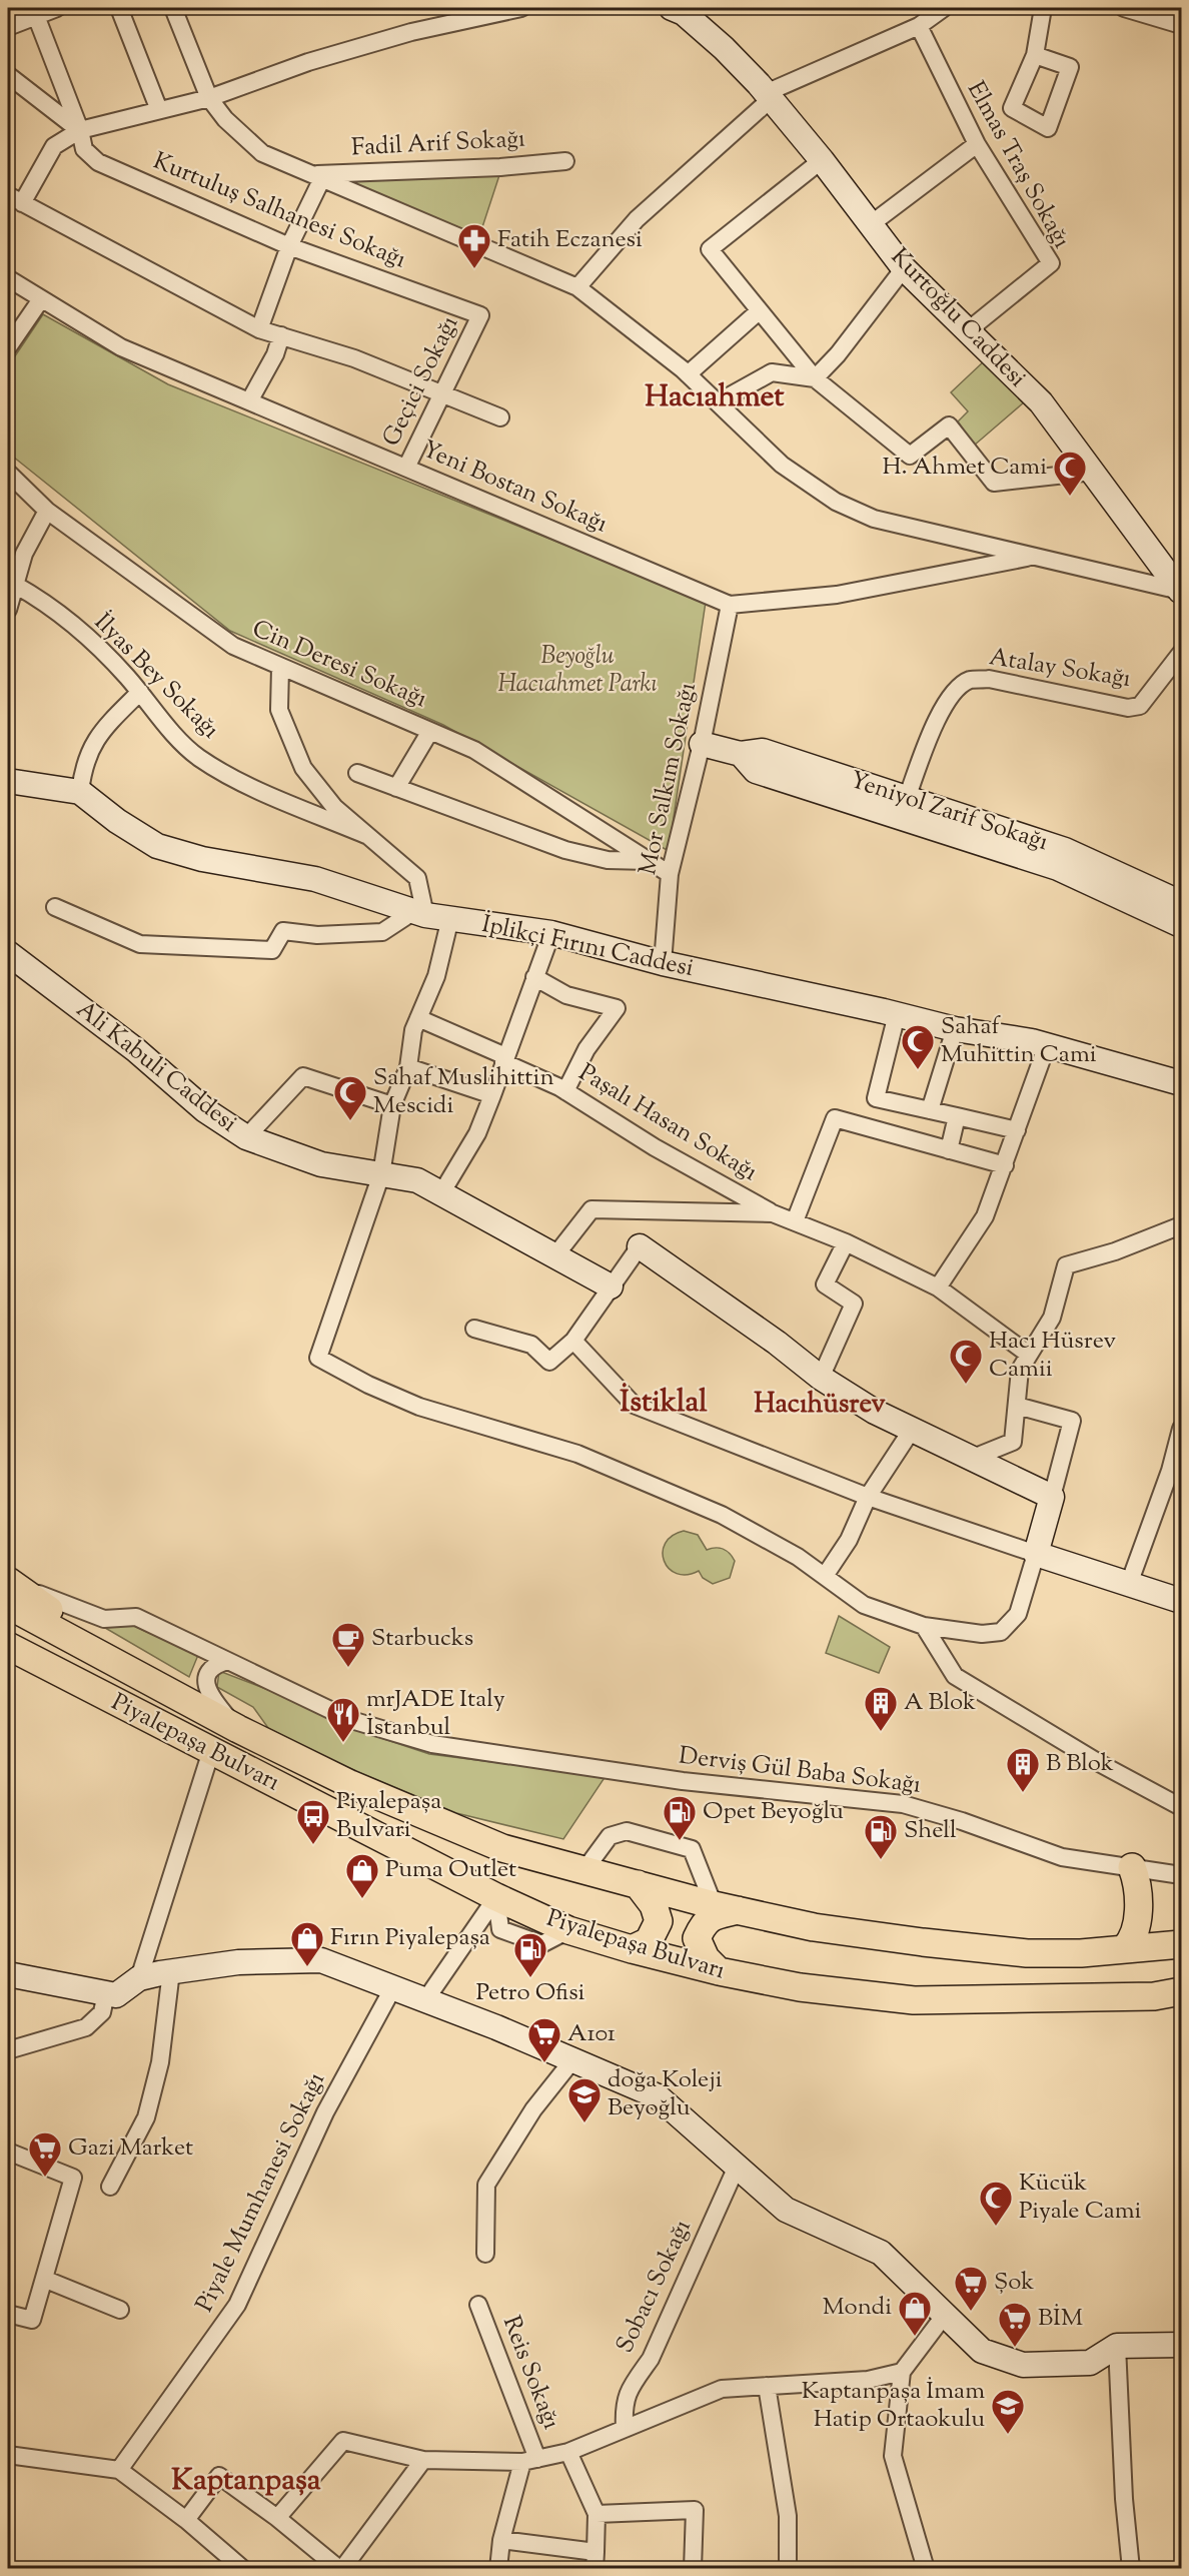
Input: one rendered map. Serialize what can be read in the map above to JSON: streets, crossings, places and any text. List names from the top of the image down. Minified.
{"streets":{"main road":["Piyalepaşa Bulvarı"],"street":["Fadil Arif Sokağı","Elmas Traş Sokağı","Kurtuluş Salhanesi Sokağı","Kurtoğlu Caddesi","Geçici Sokağı","Yeni Bostan Sokağı","Cin Deresi Sokağı","Atalay Sokağı","İlyas Bey Sokağı","Mor Salkım Sokağı","Yeniyol Zarif Sokağı","İplikçi Fırını Caddesi","Ali Kabuli Caddesi","Paşalı Hasan Sokağı","Derviş Gül Baba Sokağı","Piyale Mumhanesi Sokağı","Sobacı Sokağı","Reis Sokağı"]},"crossings":[["Elmas Traş Sokağı","Kurtoğlu Caddesi"],["Kurtuluş Salhanesi Sokağı","Geçici Sokağı"],["Geçici Sokağı","Yeni Bostan Sokağı"],["Yeni Bostan Sokağı","Mor Salkım Sokağı"],["Cin Deresi Sokağı","Mor Salkım Sokağı"],["Atalay Sokağı","Yeniyol Zarif Sokağı"],["Mor Salkım Sokağı","Yeniyol Zarif Sokağı"],["Mor Salkım Sokağı","İplikçi Fırını Caddesi"]],"districts":["Hacıahmet","İstiklal","Hacıhüsrev","Kaptanpaşa"],"parks":["Beyoğlu Hacıahmet Parkı"],"places":{"pharmacy":["Fatih Eczanesi"],"mosque":["H. Ahmet Cami","Sahaf Muhittin Cami","Sahaf Muslihittin Mescidi","Hacı Hüsrev Camii","Kücük Piyale Cami"],"cafe":["Starbucks"],"building":["A Blok","B Blok"],"restaurant":["mrJADE Italy İstanbul"],"fuel station":["Opet Beyoğlu","Shell","Petro Ofisi"],"bus stop":["Piyalepaşa Bulvari"],"shop":["Puma Outlet","Fırın Piyalepaşa","Mondi"],"supermarket":["A101","Gazi Market","Şok","BİM"],"school or university":["doğa Koleji Beyoğlu","Kaptanpaşa İmam Hatip Ortaokulu"]}}
